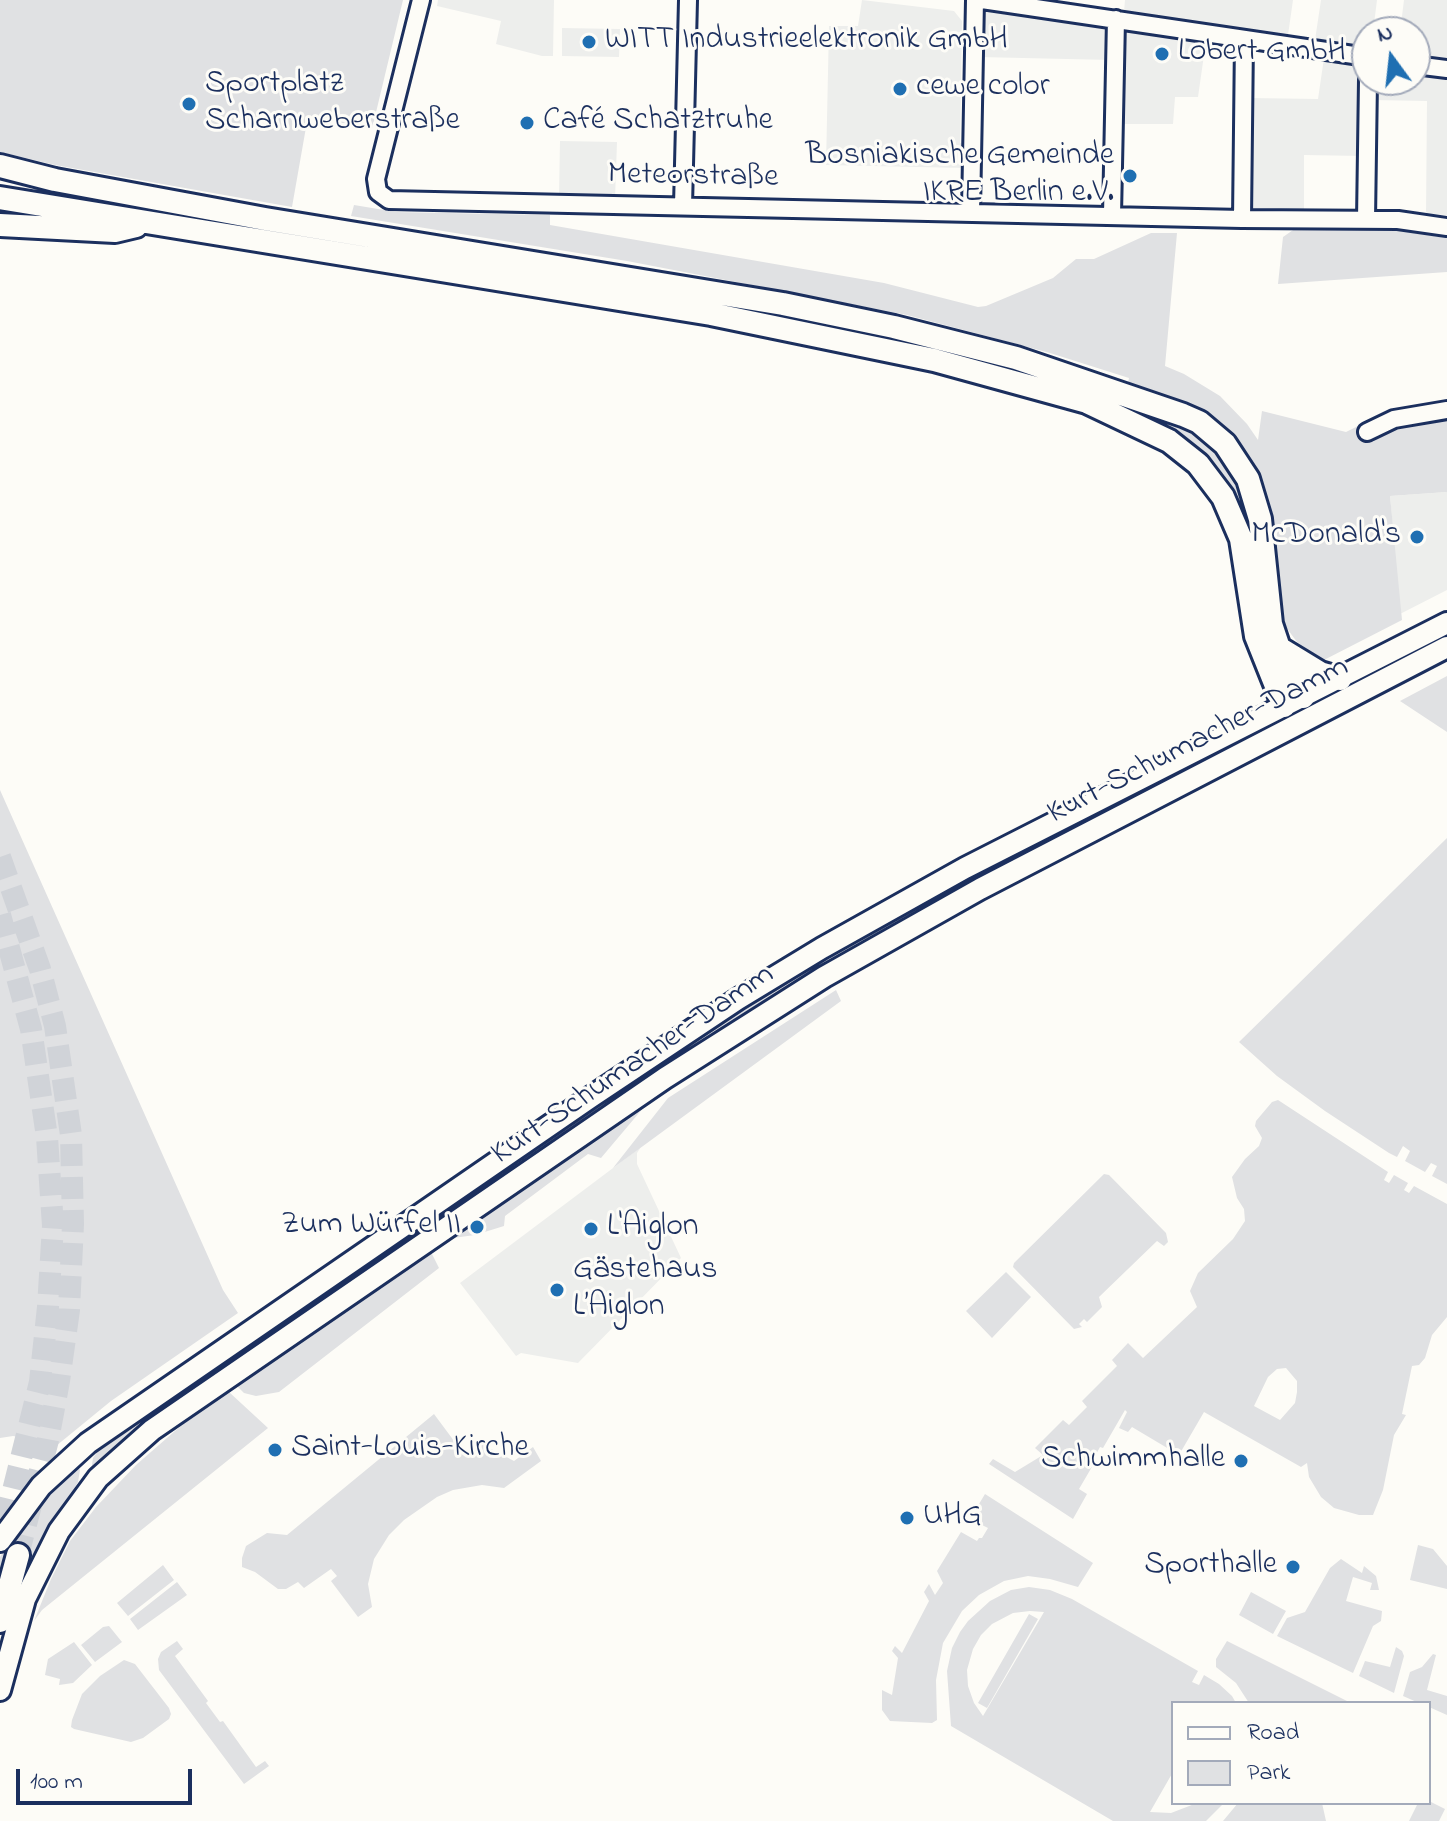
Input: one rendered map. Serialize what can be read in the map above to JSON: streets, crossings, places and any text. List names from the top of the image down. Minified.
{"streets":{"main road":["Kurt-Schumacher-Damm"],"street":["Meteorstraße"]},"places":["WITT Industrieelektronik GmbH","Lobert GmbH","cewe color","Sportplatz Scharnweberstraße","Café Schatztruhe","Bosniakische Gemeinde IKRE Berlin e.V.","McDonald's","Zum Würfel II","L'Aiglon","Gästehaus L’Aiglon","Saint-Louis-Kirche","Schwimmhalle","UHG","Sporthalle"],"legend":["Road","Park"],"scale_bar":"100 m","north":"top"}
